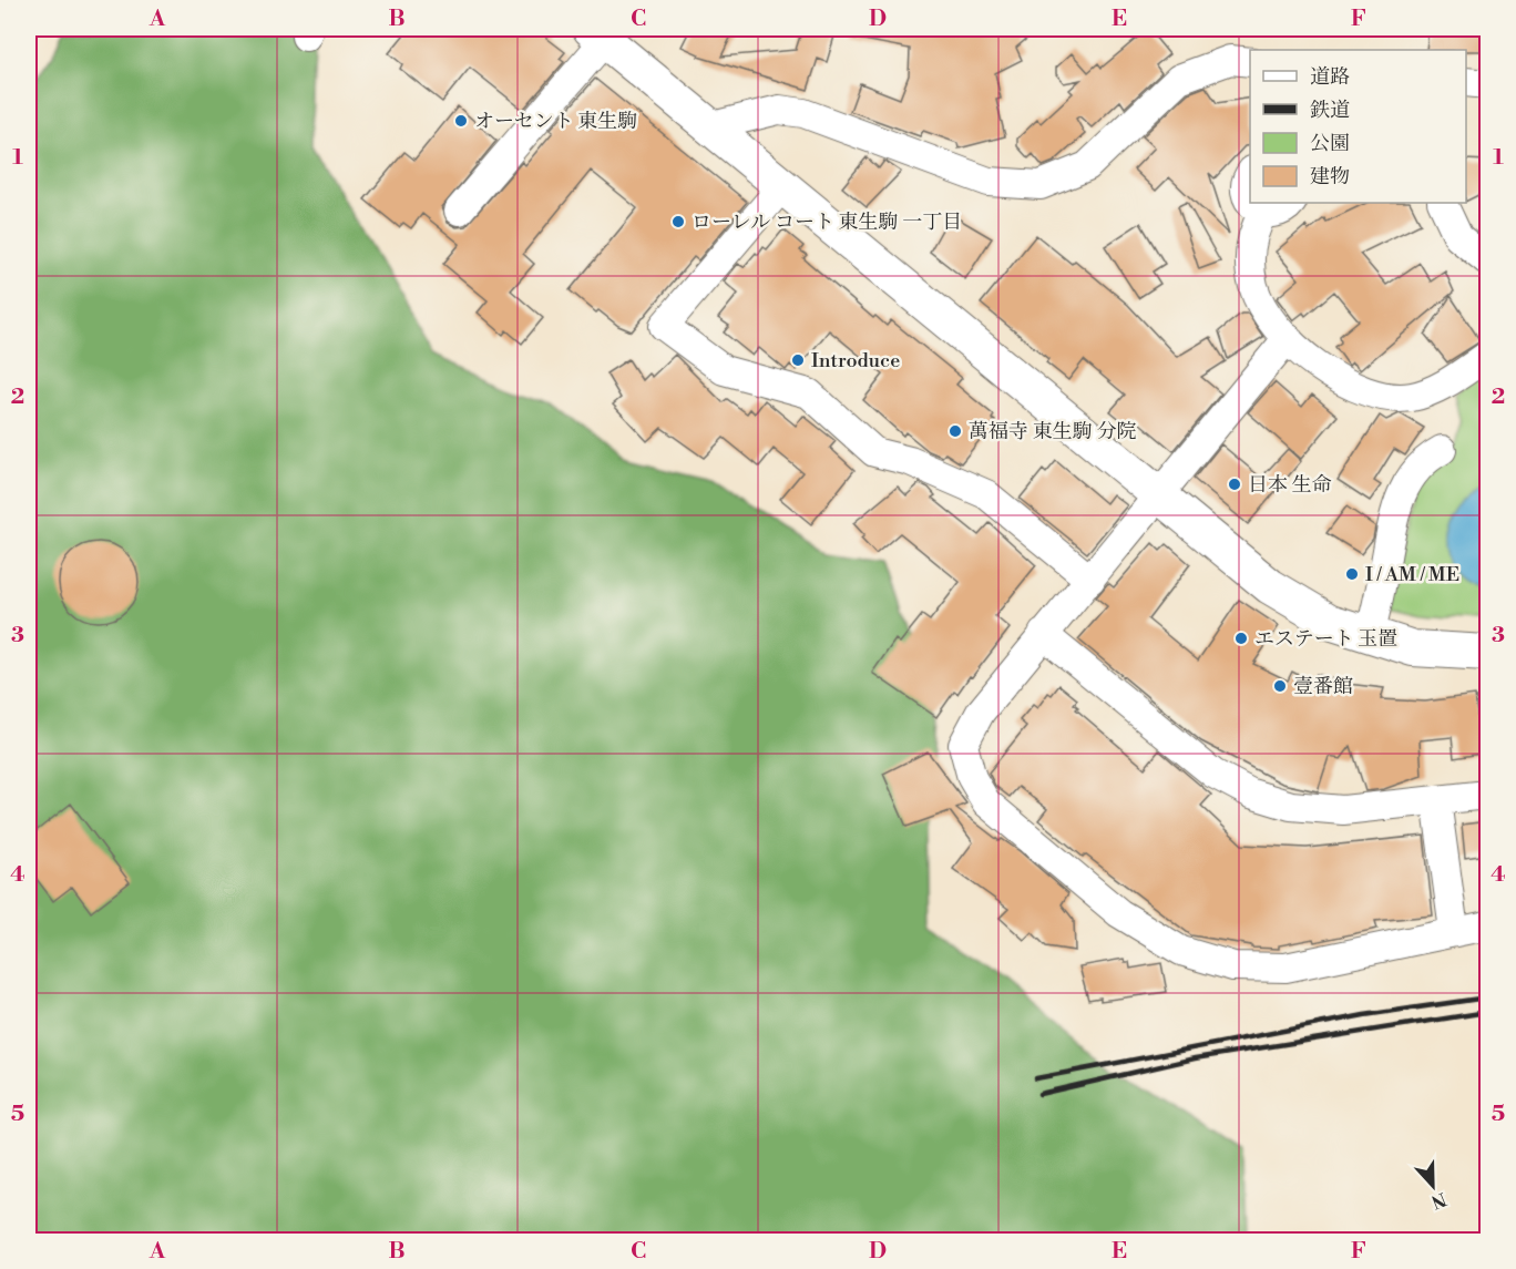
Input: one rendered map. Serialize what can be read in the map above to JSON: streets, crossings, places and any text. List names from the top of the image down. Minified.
{"places":["オーセント 東生駒","ローレル コート 東生駒 一丁目","Introduce","萬福寺 東生駒 分院","日本 生命","I / AM / ME","エステート 玉置","壹番館"],"legend":["道路","鉄道","公園","建物"],"north":"bottom","grid":{"columns":["A","B","C","D","E","F"],"rows":["1","2","3","4","5"]}}
